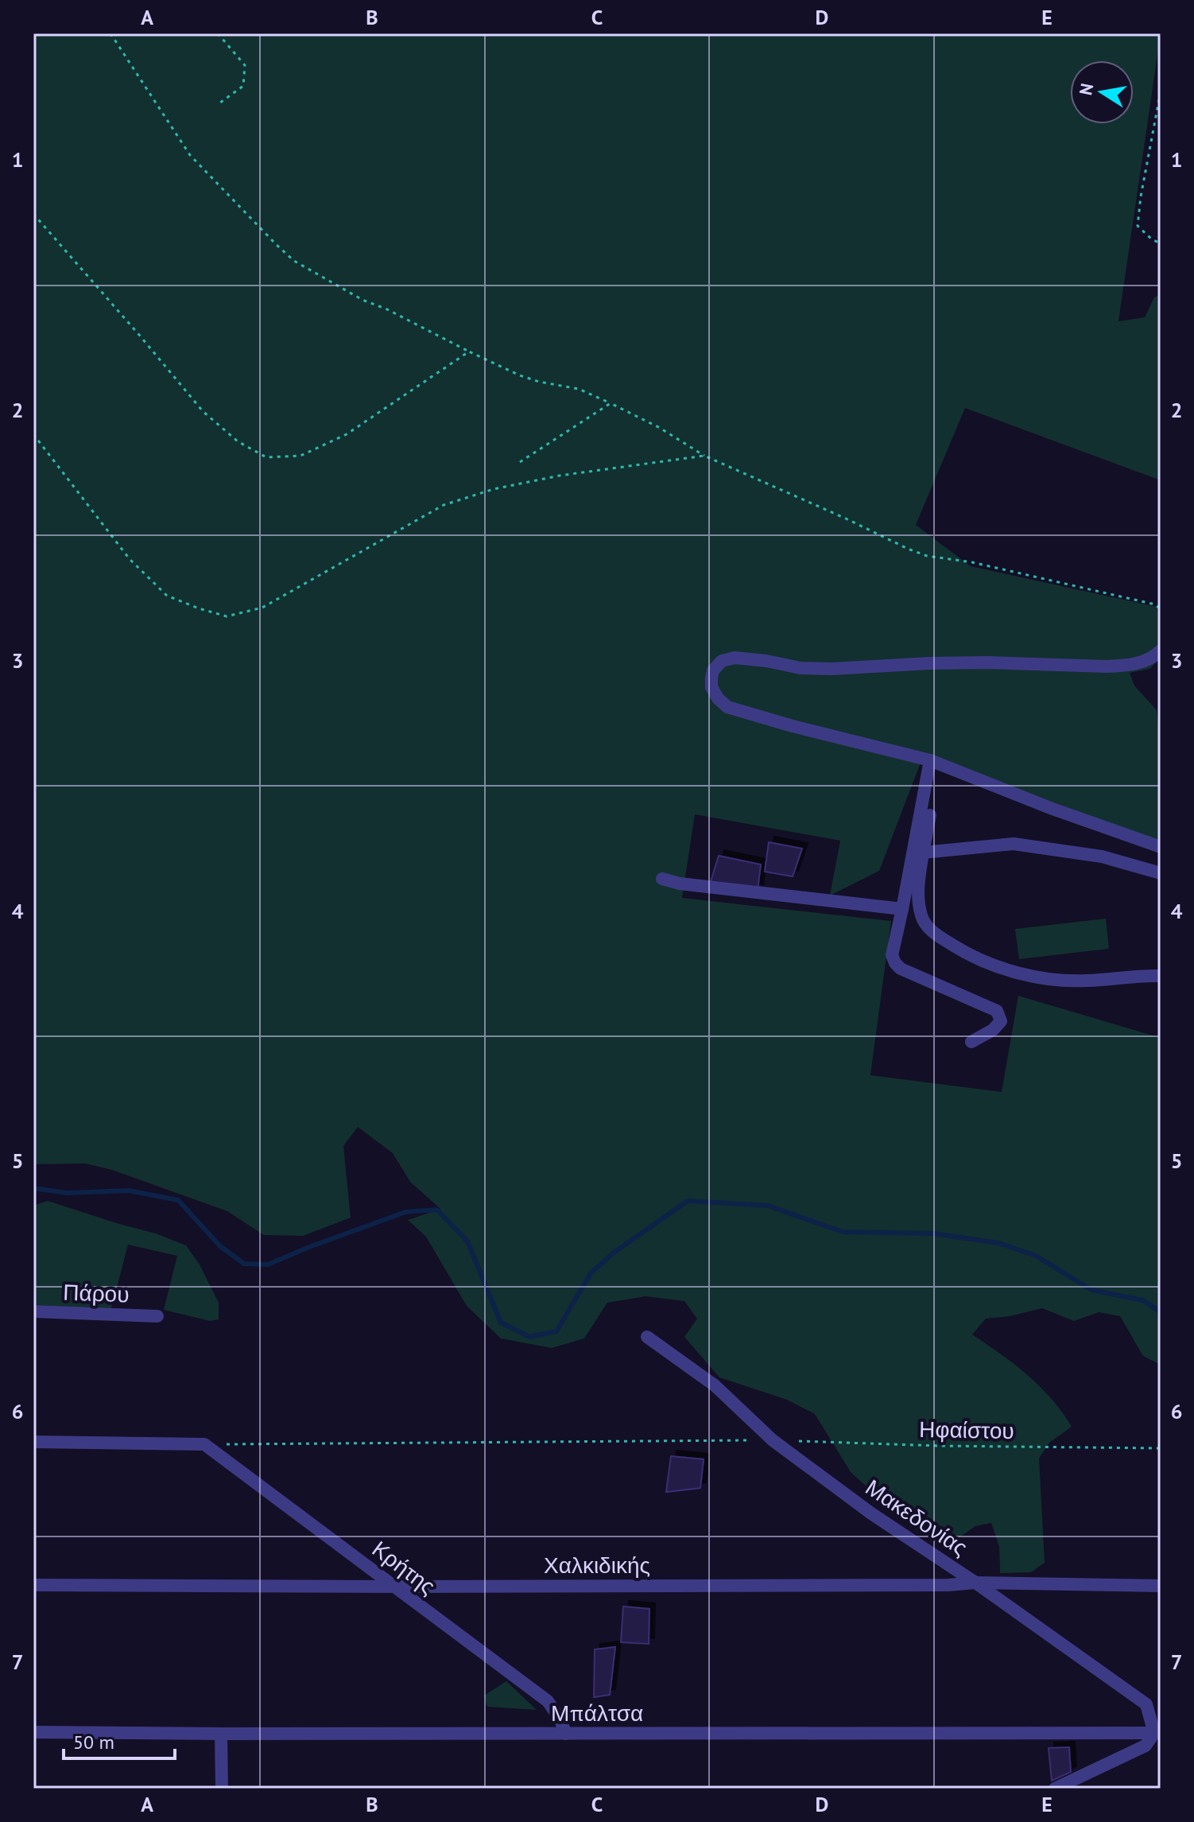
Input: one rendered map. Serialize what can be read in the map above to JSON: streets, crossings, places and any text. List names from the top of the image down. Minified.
{"streets":{"street":["Πάρου","Μακεδονίας","Χαλκιδικής","Κρήτης","Μπάλτσα"],"path":["Ηφαίστου"]},"crossings":[["Μακεδονίας","Χαλκιδικής"],["Μακεδονίας","Μπάλτσα"],["Χαλκιδικής","Κρήτης"],["Κρήτης","Μπάλτσα"]],"scale_bar":"50 m","north":"left","grid":{"columns":["A","B","C","D","E"],"rows":["1","2","3","4","5","6","7"]}}
